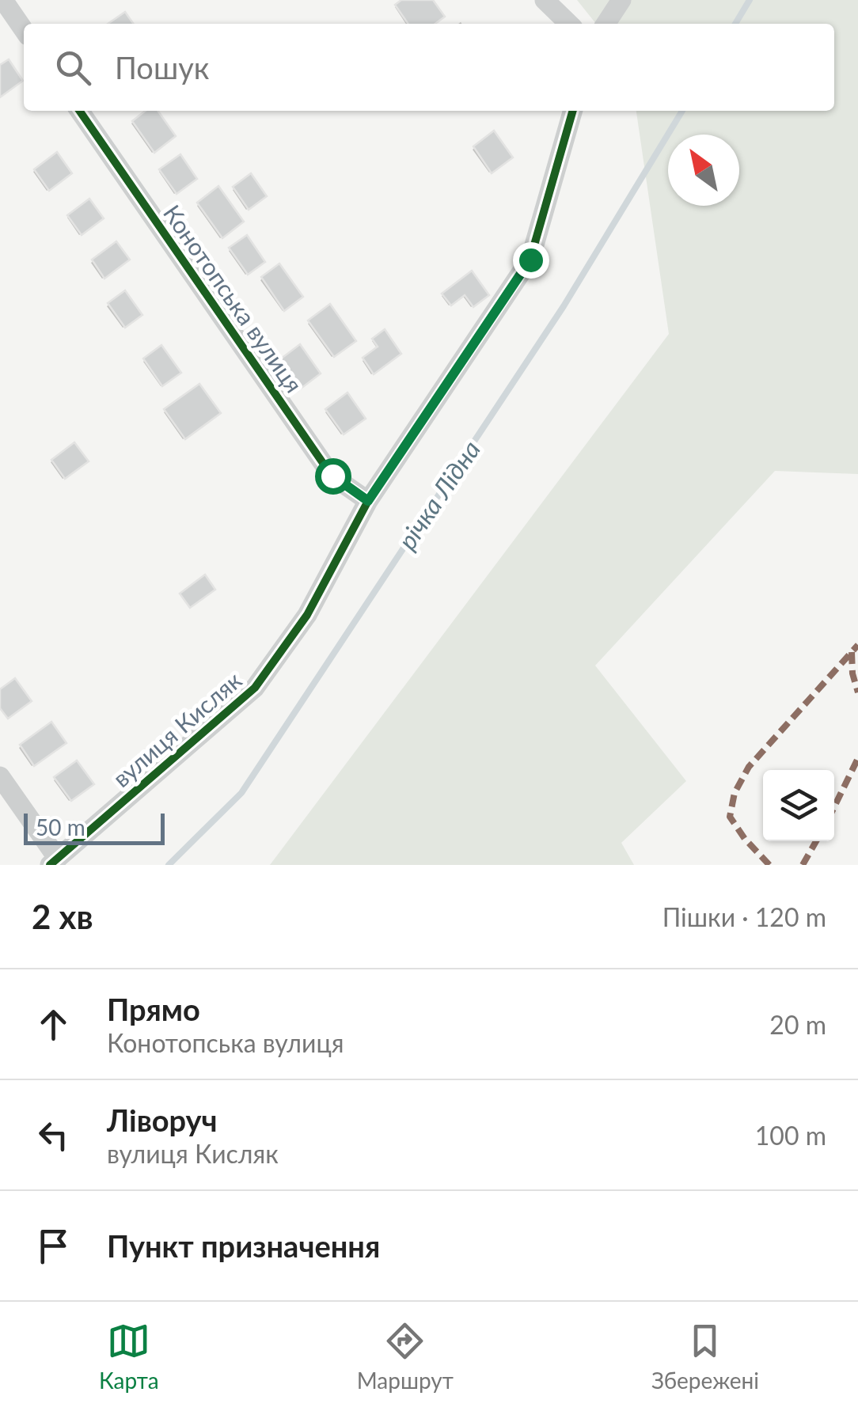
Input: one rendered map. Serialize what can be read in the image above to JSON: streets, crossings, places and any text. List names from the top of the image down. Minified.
{"streets":{"street":["Конотопська вулиця","вулиця Кисляк"]},"crossings":[["Конотопська вулиця","вулиця Кисляк"]],"water":["річка Лідна"],"scale_bar":"50 m","north":"top left","page":{"search":"Пошук","scale":"50 m","heading":["2 хв","Пішки · 120 m"],"list":[["Прямо","Конотопська вулиця","20 m"],["Ліворуч","вулиця Кисляк","100 m"],"Пункт призначення"],"nav":["Карта","Маршрут","Збережені"]}}
